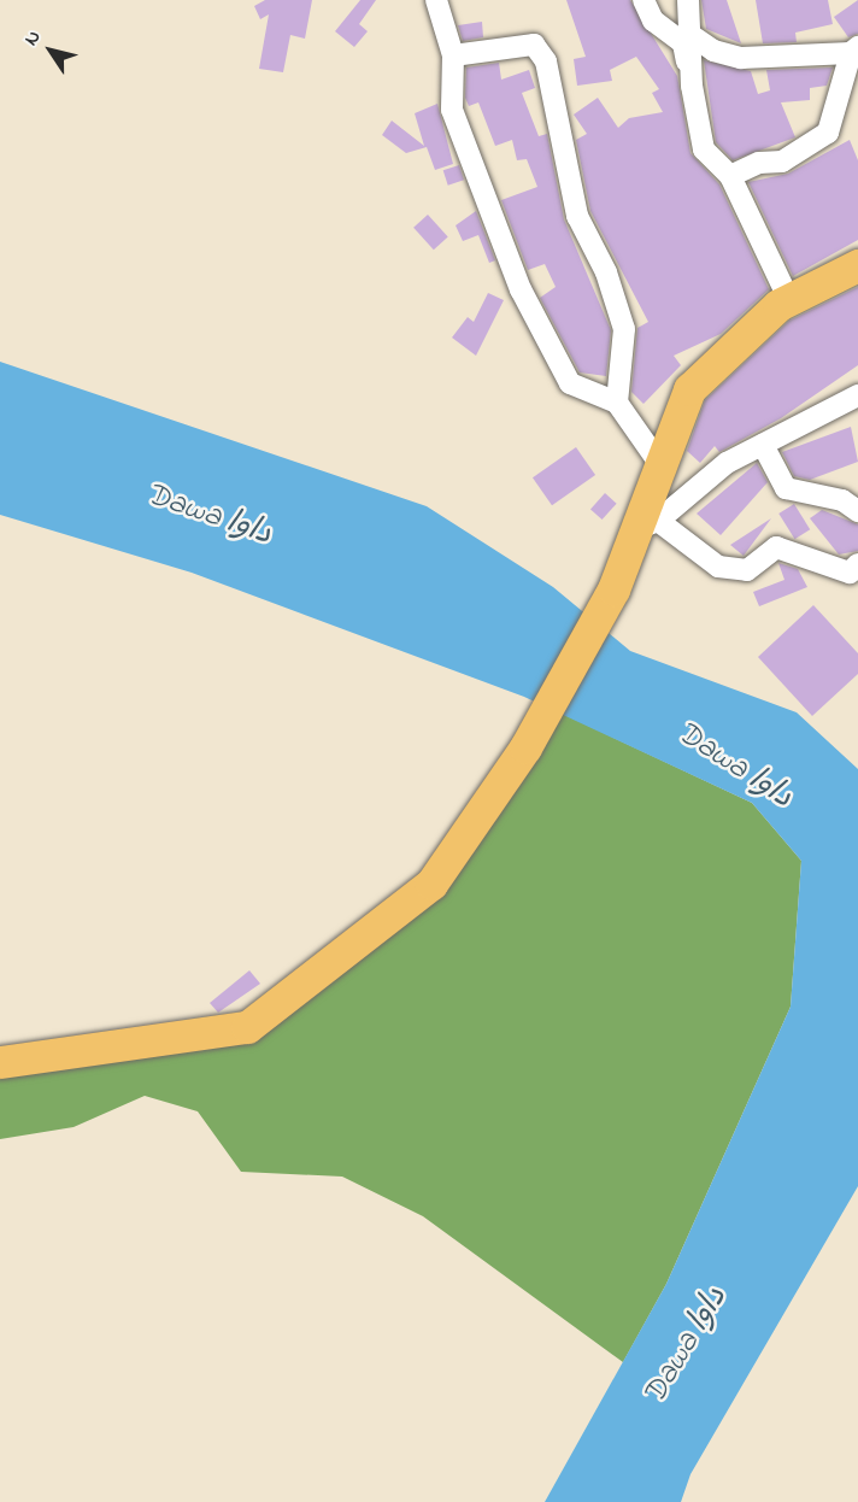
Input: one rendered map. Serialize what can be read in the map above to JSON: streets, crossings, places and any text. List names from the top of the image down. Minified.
{"water":["Dawa داوا"],"north":"top left"}
